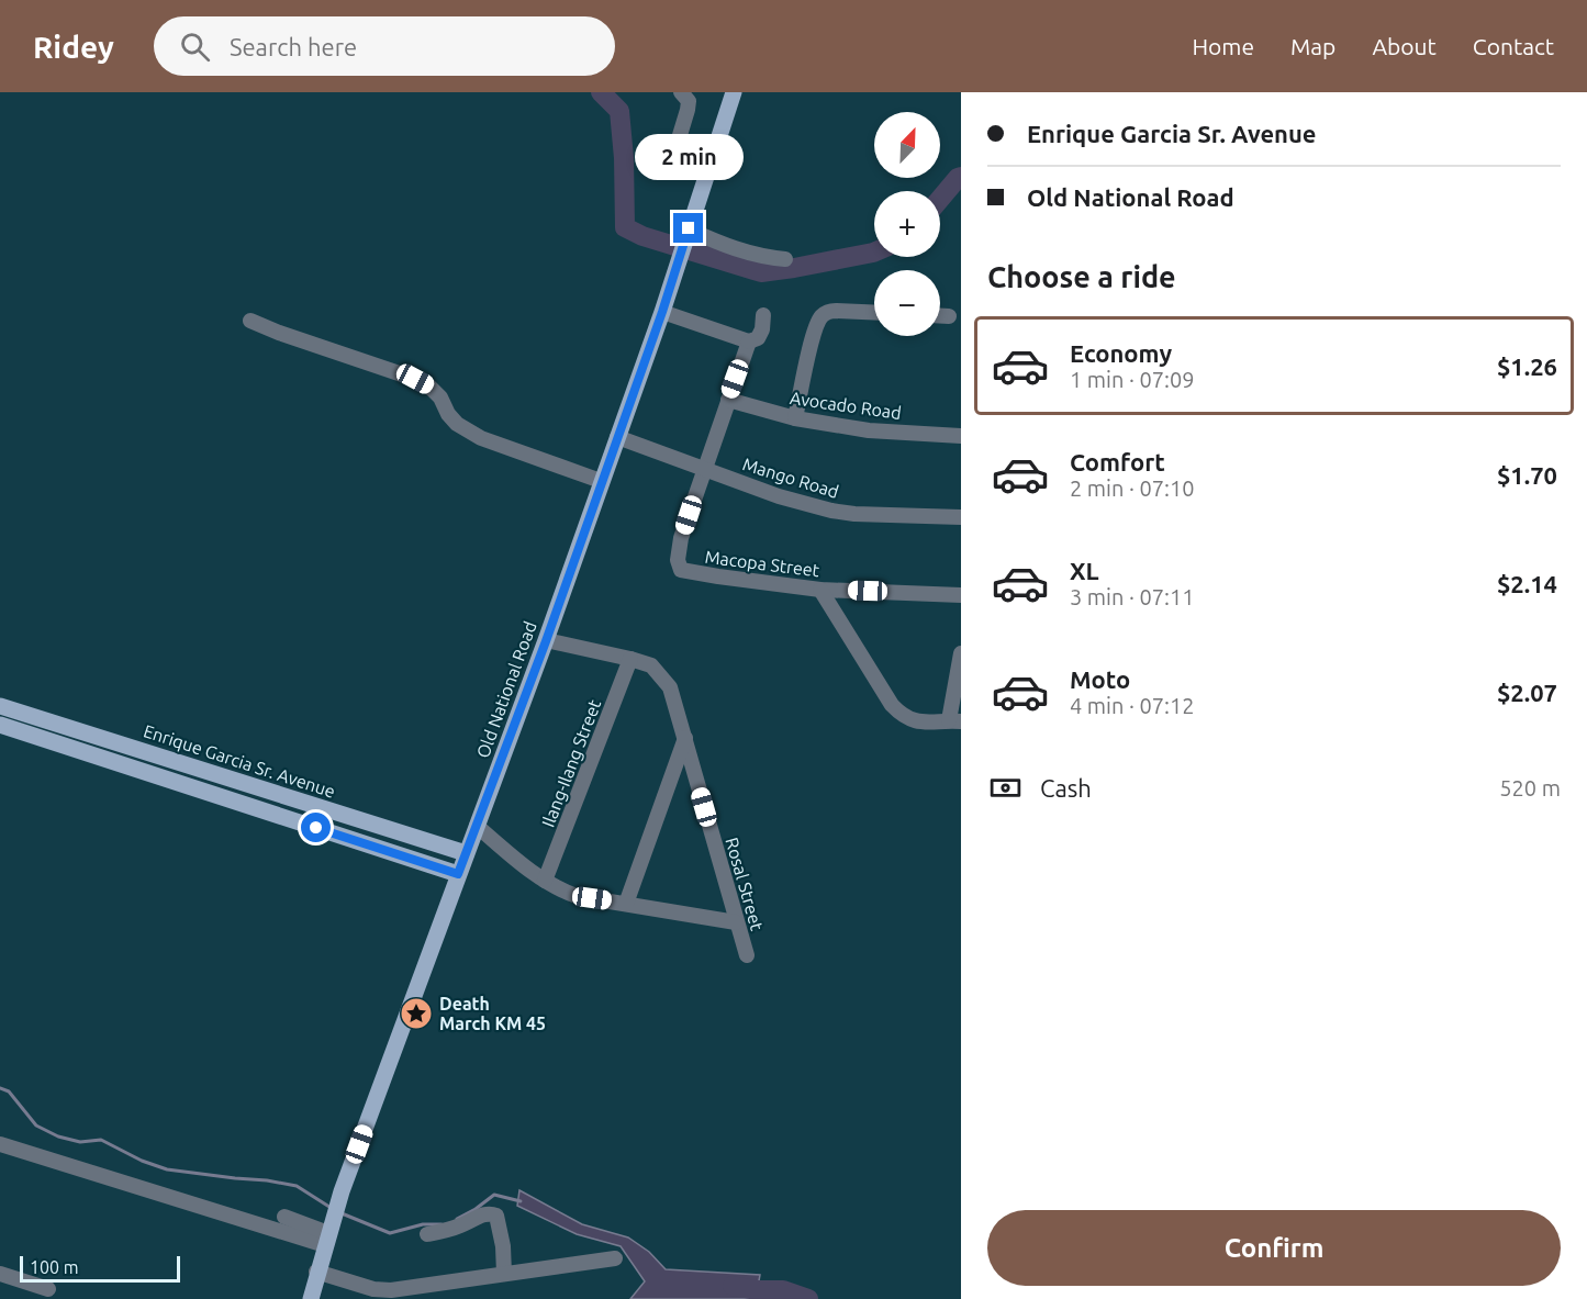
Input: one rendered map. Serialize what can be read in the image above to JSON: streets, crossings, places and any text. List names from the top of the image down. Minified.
{"streets":{"main road":["Old National Road","Enrique Garcia Sr. Avenue"],"street":["Avocado Road","Mango Road","Macopa Street","Ilang-Ilang Street","Rosal Street"]},"crossings":[["Avocado Road","Macopa Street"],["Mango Road","Macopa Street"],["Mango Road","Old National Road"],["Old National Road","Enrique Garcia Sr. Avenue"],["Old National Road","Rosal Street"],["Ilang-Ilang Street","Rosal Street"]],"places":{"place":["Death March KM 45"]},"scale_bar":"100 m","north":"top right","page":{"header":"Ridey","search":"Search here","nav":["Home","Map","About","Contact"],"banner":["Enrique Garcia Sr. Avenue","Old National Road"],"map_buttons":["+","−"],"bubble":"2 min","heading":"Choose a ride","list":[{"name":"Economy","note":"1 min · 07:09","value":"$1.26"},{"name":"Comfort","note":"2 min · 07:10","value":"$1.70"},{"name":"XL","note":"3 min · 07:11","value":"$2.14"},{"name":"Moto","note":"4 min · 07:12","value":"$2.07"}],"pay":["Cash","520 m"],"buttons":"Confirm","scale":"100 m"}}
